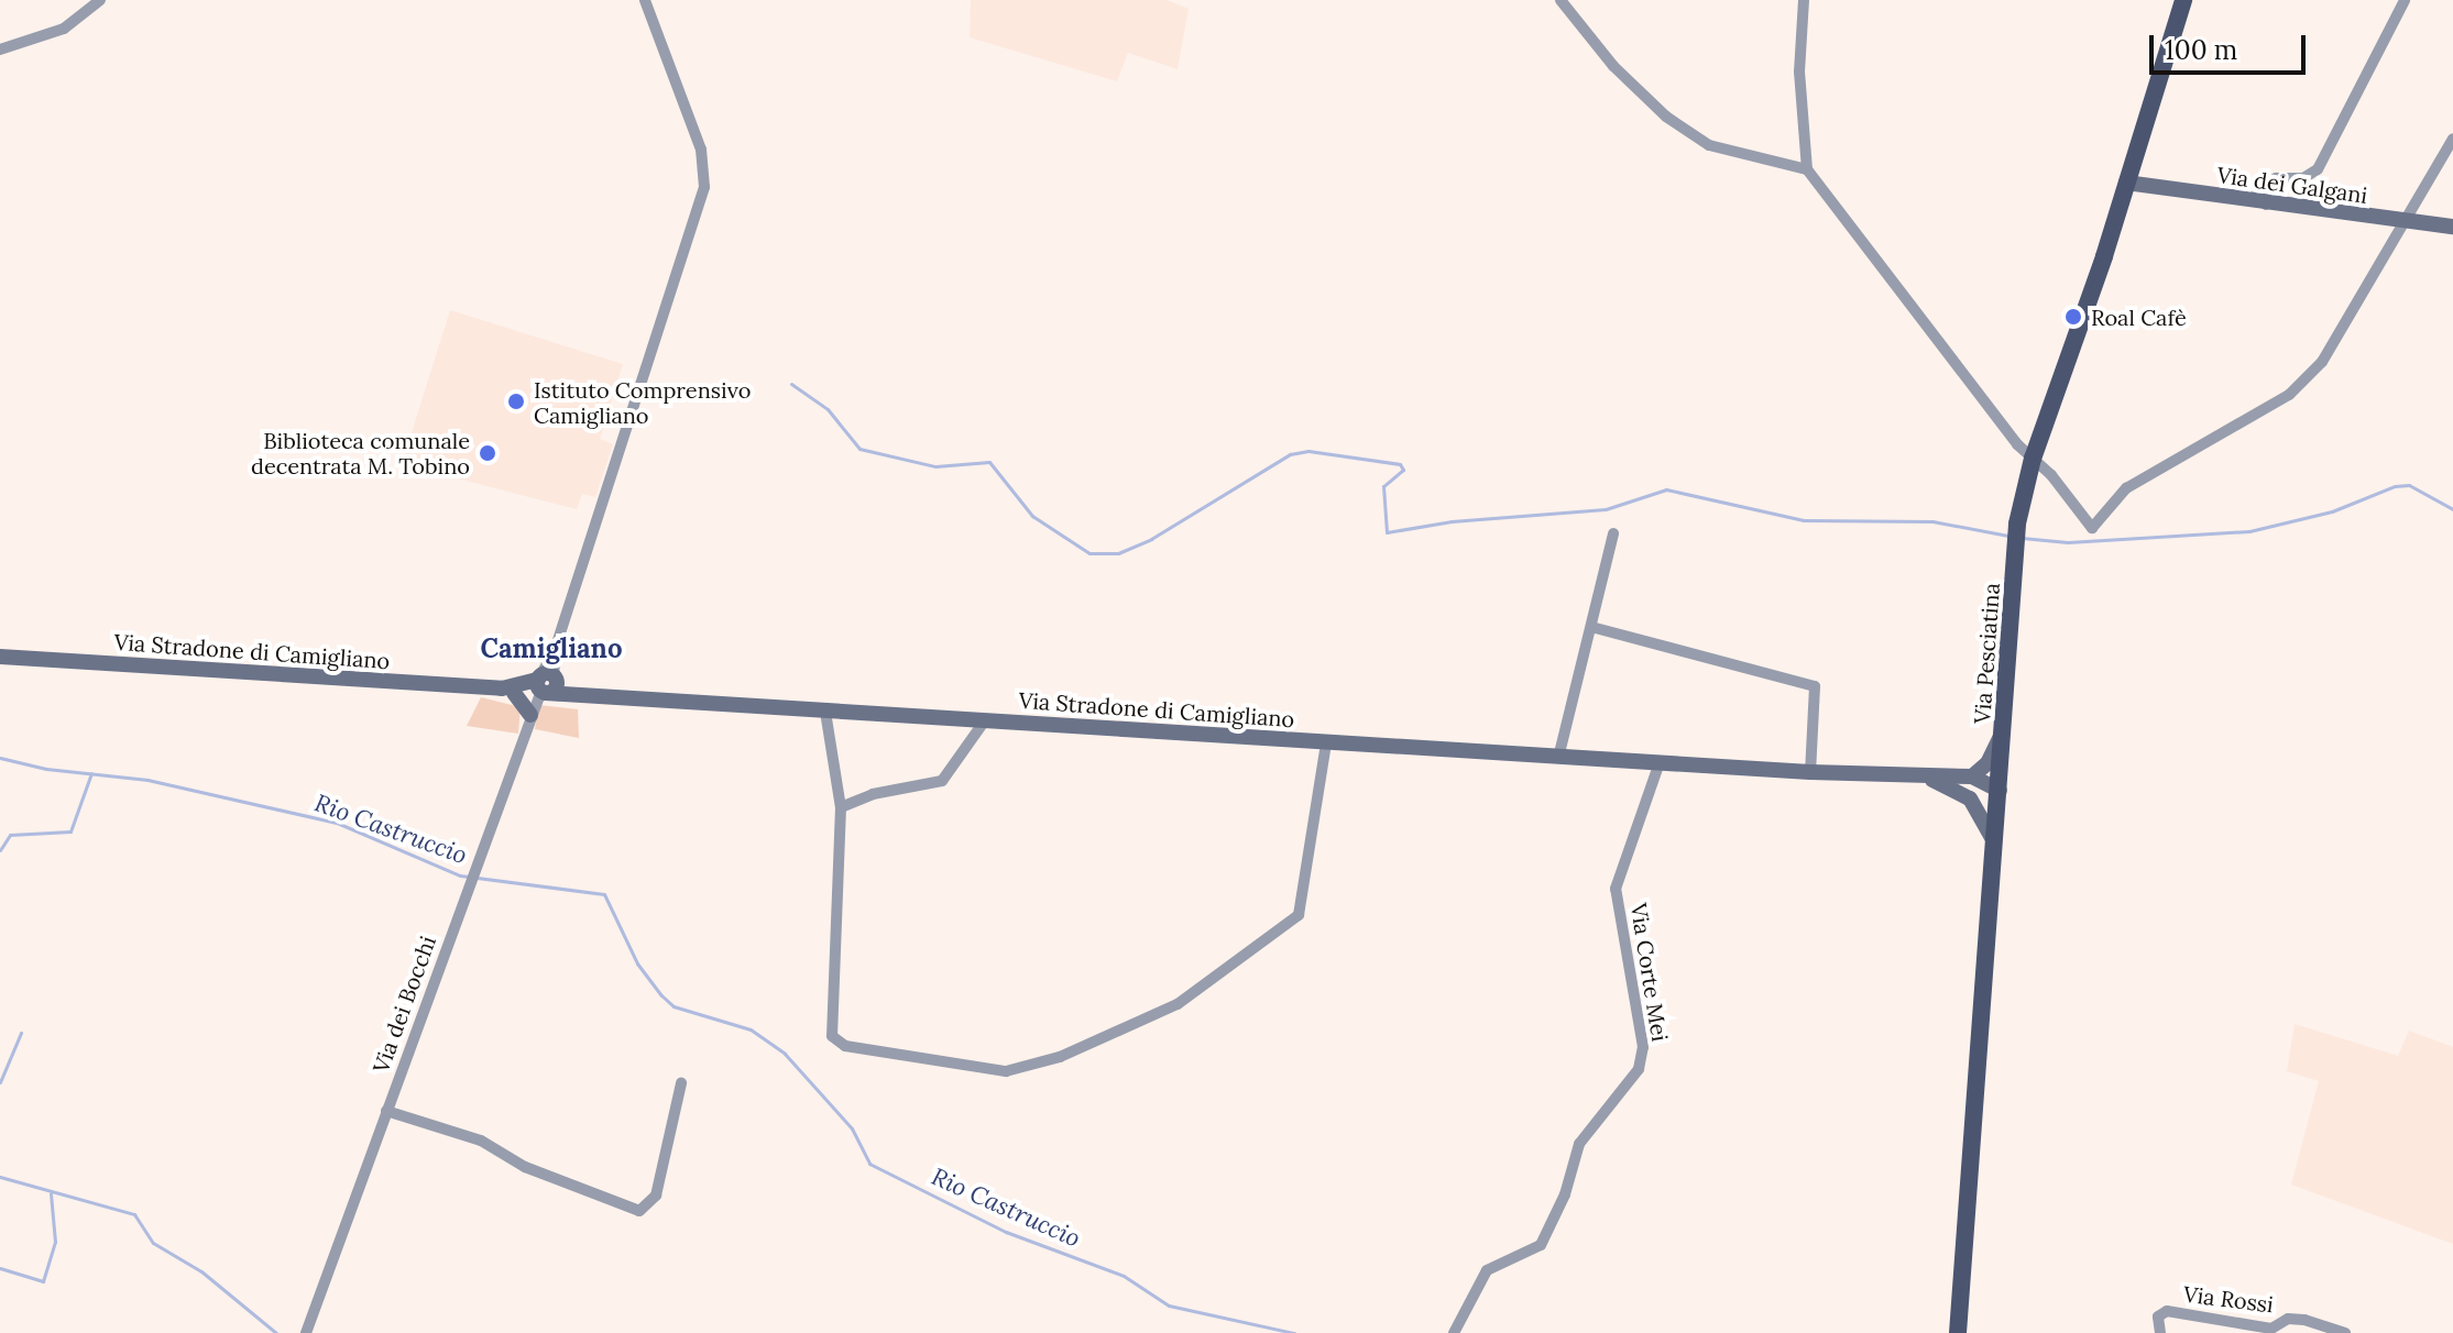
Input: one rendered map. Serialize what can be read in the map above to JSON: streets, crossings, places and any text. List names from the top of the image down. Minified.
{"streets":{"main road":["Via Pesciatina"],"street":["Via dei Galgani","Via Stradone di Camigliano","Via Corte Mei","Via dei Bocchi","Via Rossi"]},"crossings":[["Via dei Galgani","Via Pesciatina"],["Via Stradone di Camigliano","Via Pesciatina"],["Via Stradone di Camigliano","Via Corte Mei"],["Via Stradone di Camigliano","Via dei Bocchi"]],"districts":["Camigliano"],"water":["Rio Castruccio"],"places":["Roal Cafè","Istituto Comprensivo Camigliano","Biblioteca comunale decentrata M. Tobino"],"scale_bar":"100 m"}
